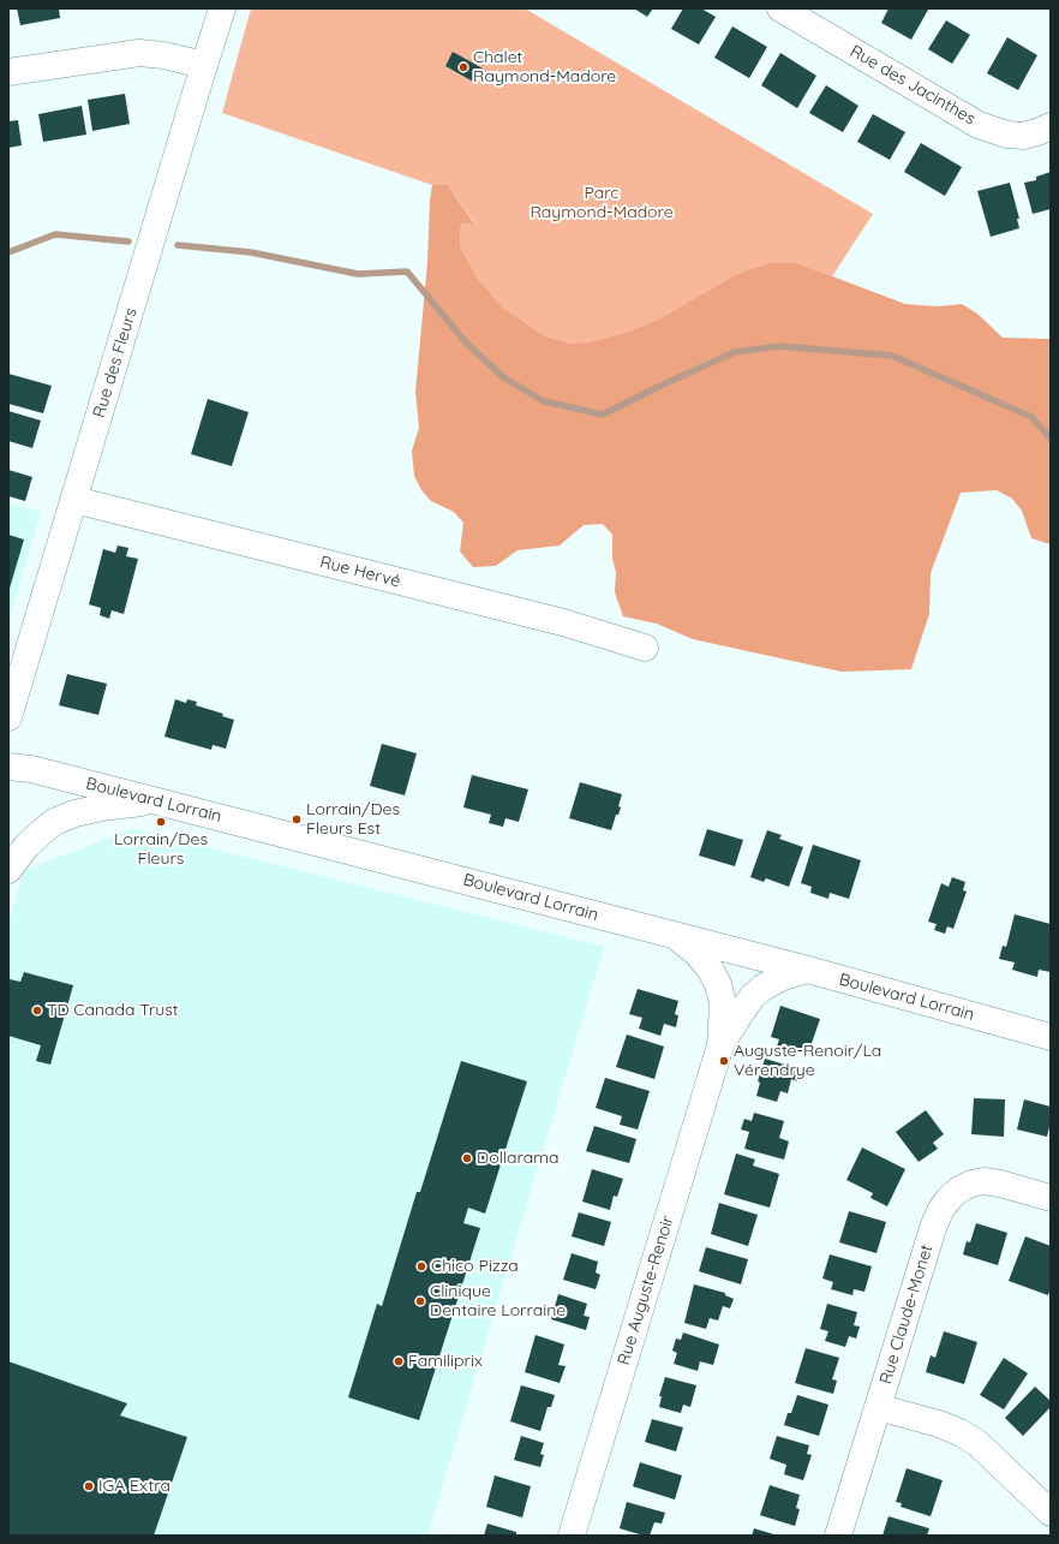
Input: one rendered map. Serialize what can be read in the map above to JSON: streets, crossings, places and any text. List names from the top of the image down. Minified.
{"streets":{"street":["Rue des Jacinthes","Rue des Fleurs","Rue Hervé","Boulevard Lorrain","Rue Auguste-Renoir","Rue Claude-Monet"]},"crossings":[["Rue des Fleurs","Rue Hervé"]],"parks":["Parc Raymond-Madore"],"places":["Chalet Raymond-Madore","Lorrain/Des Fleurs Est","Lorrain/Des Fleurs","TD Canada Trust","Auguste-Renoir/La Vérendrye","Dollarama","Chico Pizza","Clinique Dentaire Lorraine","Familiprix","IGA Extra"]}
